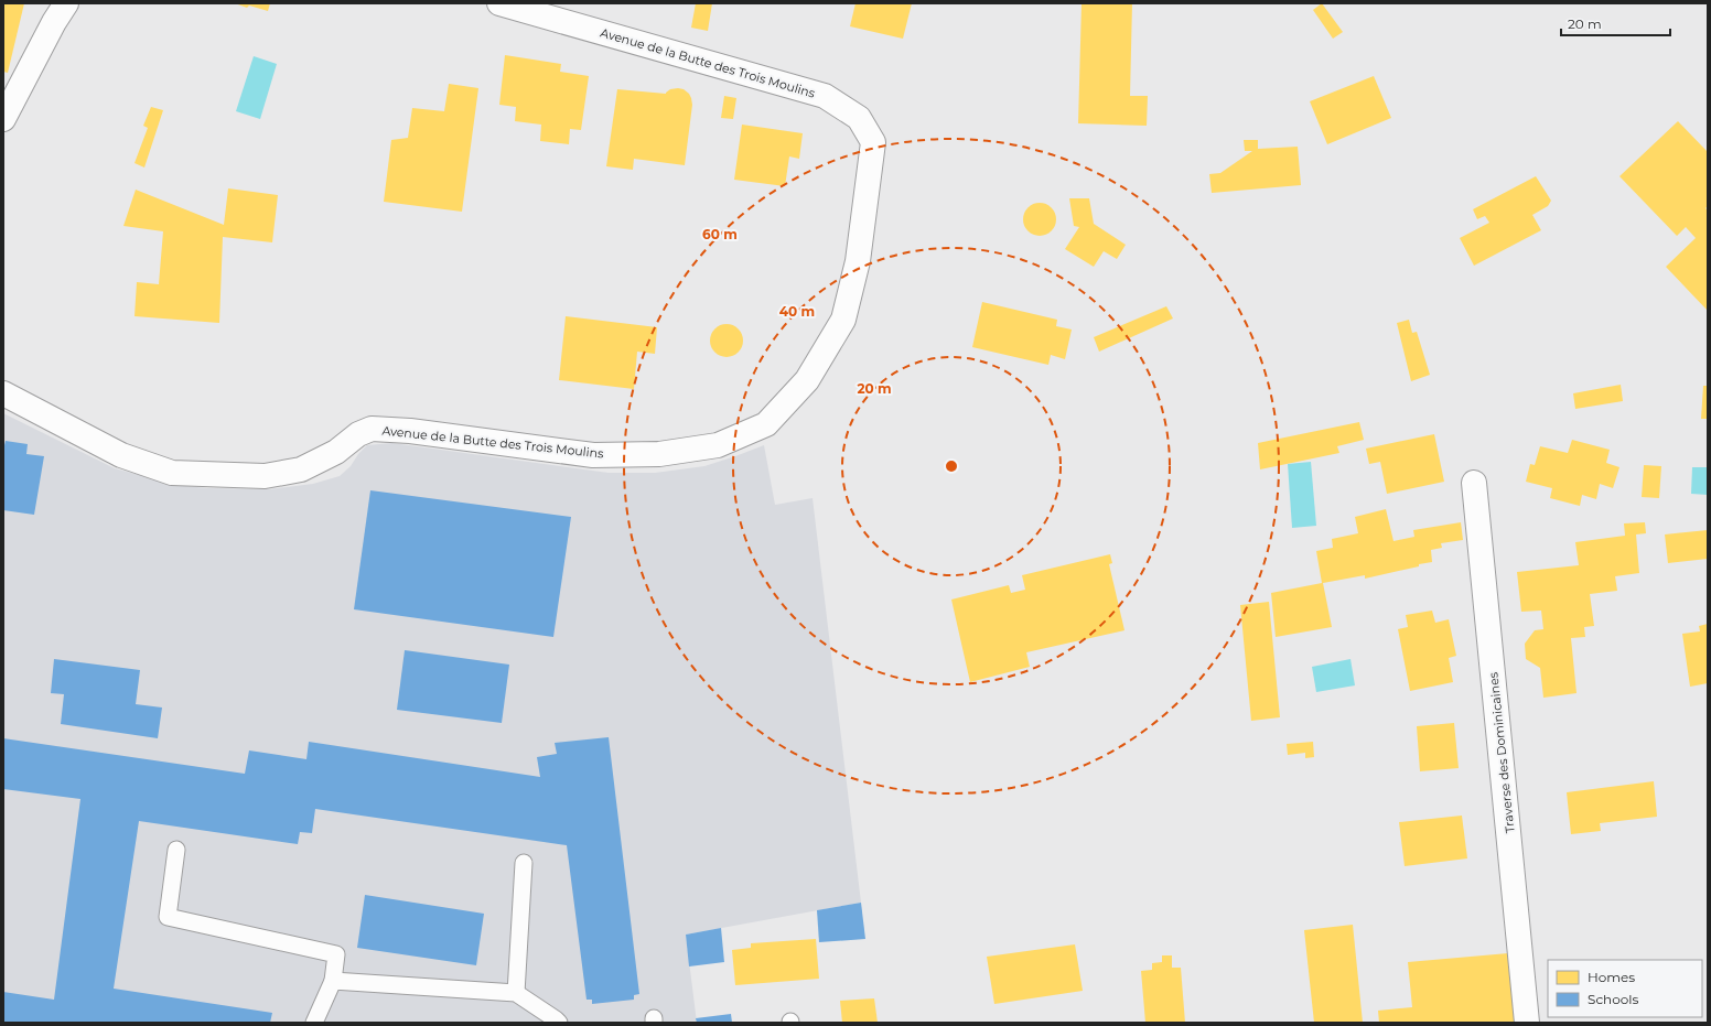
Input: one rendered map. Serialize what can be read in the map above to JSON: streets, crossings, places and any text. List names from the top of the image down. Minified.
{"streets":{"street":["Avenue de la Butte des Trois Moulins","Traverse des Dominicaines"]},"legend":["Homes","Schools"],"scale_bar":"20 m","rings":["60 m","40 m","20 m"]}
